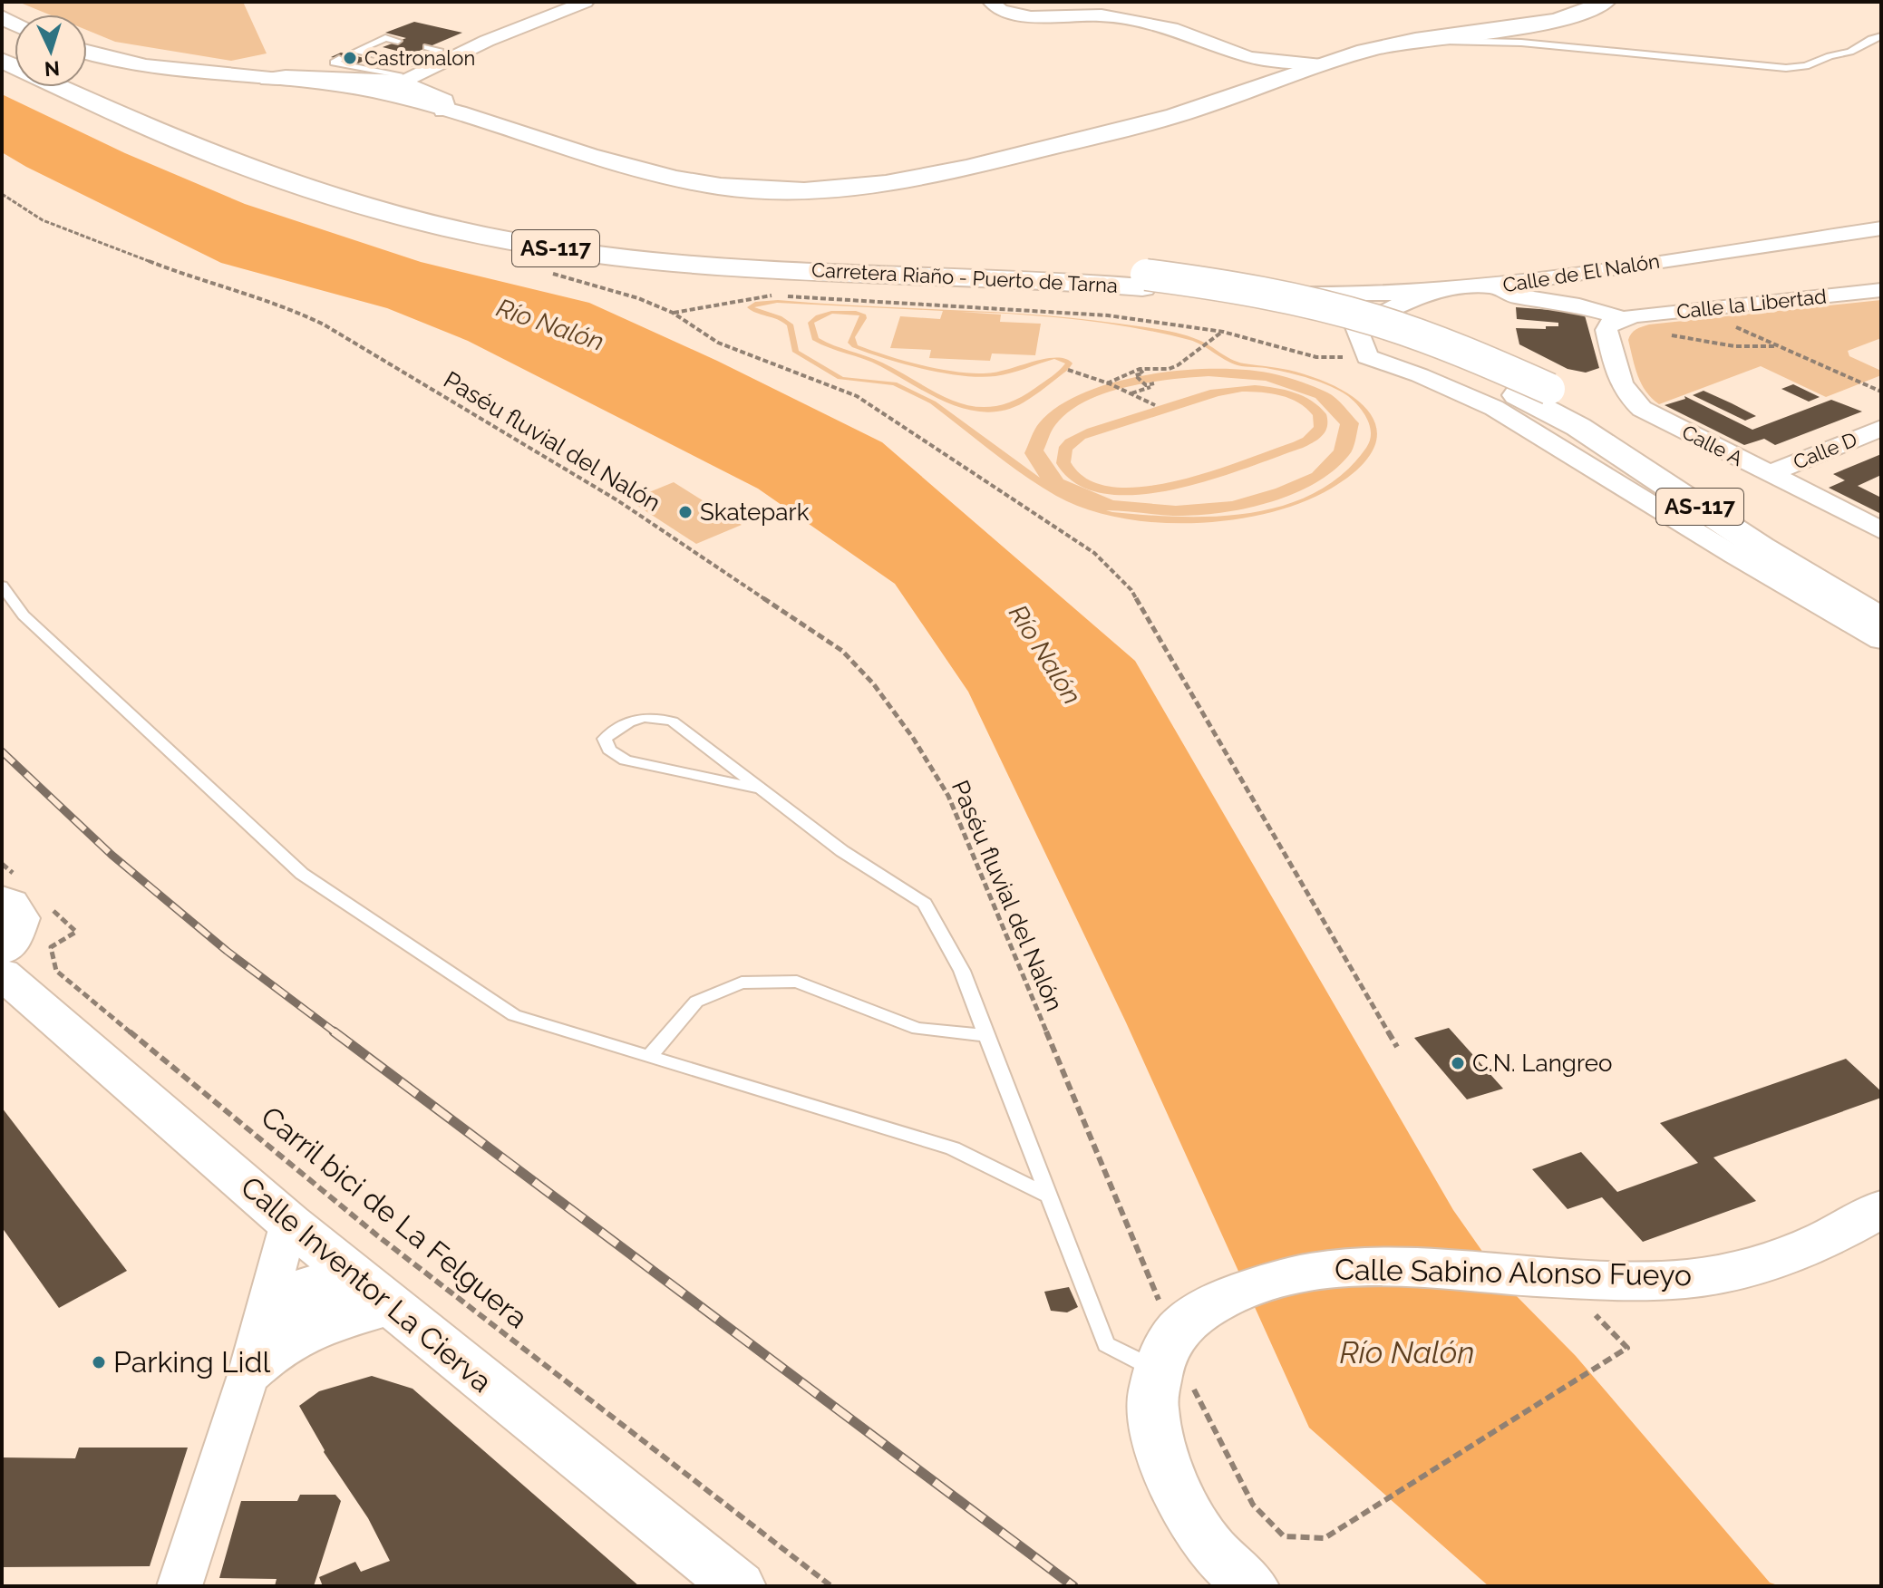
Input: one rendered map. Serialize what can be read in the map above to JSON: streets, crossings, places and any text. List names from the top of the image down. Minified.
{"streets":{"main road":["AS-117","Carretera Riaño - Puerto de Tarna"],"street":["Calle de El Nalón","Calle la Libertad","Calle A","Calle D","Calle Sabino Alonso Fueyo","Calle Inventor La Cierva"],"path":["Paséu fluvial del Nalón","Carril bici de La Felguera"]},"crossings":[["Calle la Libertad","Calle A"],["Paséu fluvial del Nalón","Calle Sabino Alonso Fueyo"],["Calle A","Calle D"]],"water":["Río Nalón"],"places":["Castronalon","Skatepark","C.N. Langreo","Parking Lidl"],"north":"bottom"}
